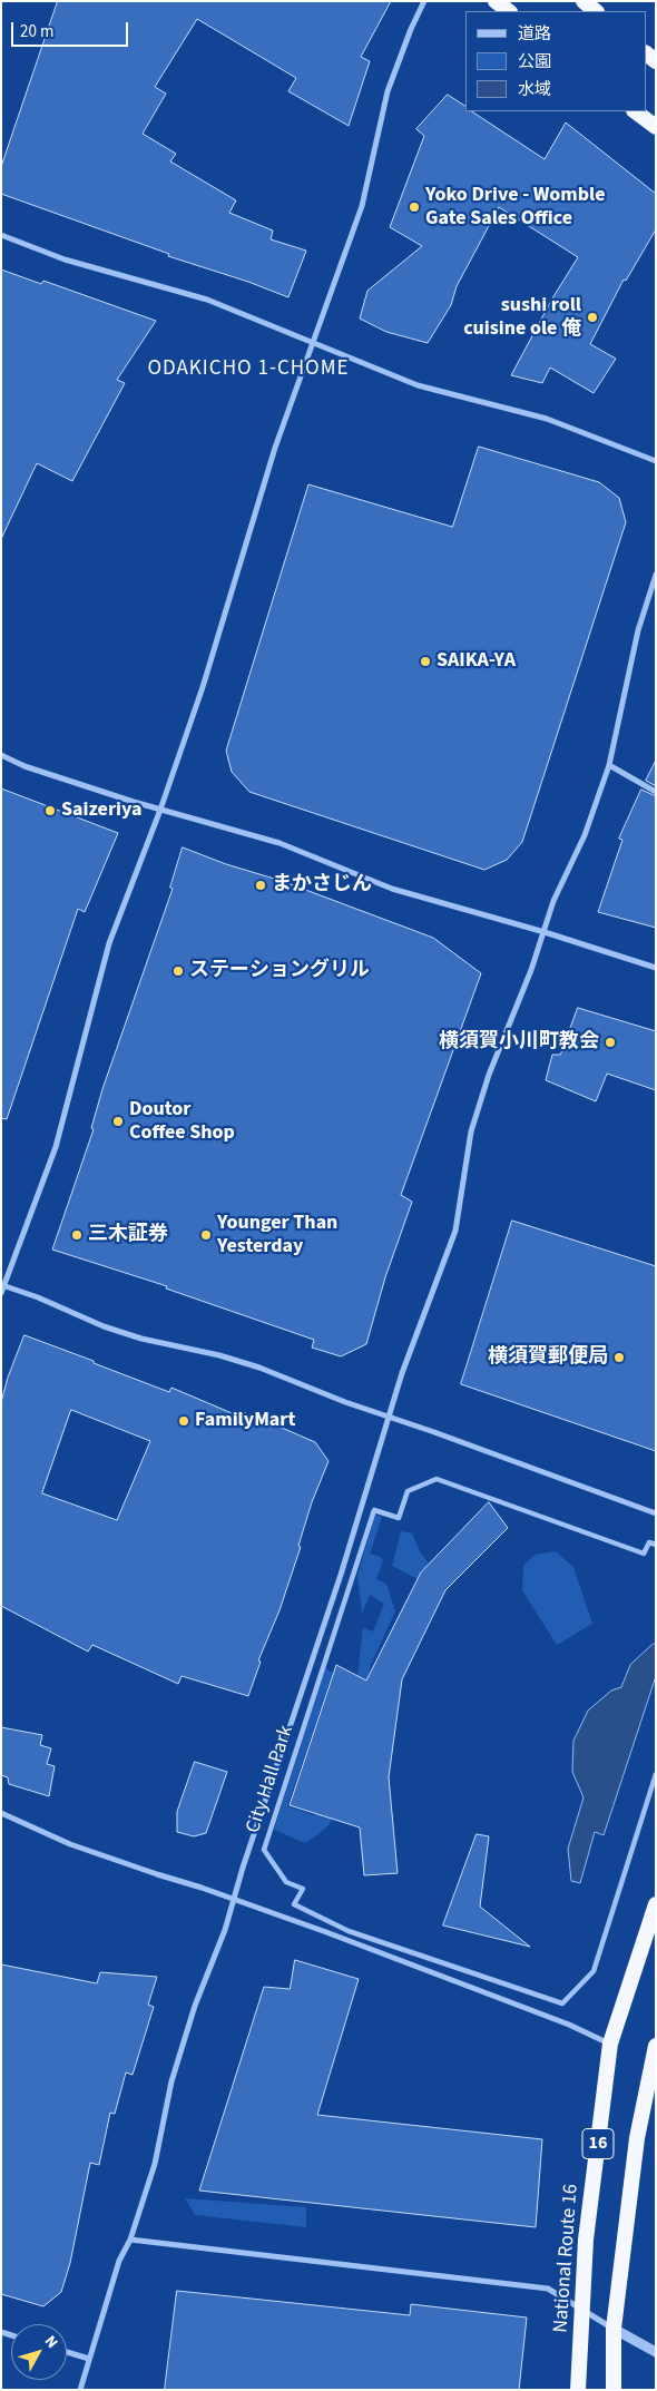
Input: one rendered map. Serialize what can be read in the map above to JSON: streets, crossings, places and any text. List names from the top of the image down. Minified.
{"streets":{"highway":["16","National Route 16"],"street":["City Hall Park"]},"districts":["ODAKICHO 1-CHOME"],"places":["Yoko Drive - Womble Gate Sales Office","sushi roll cuisine ole 俺","SAIKA-YA","Saizeriya","まかさじん","ステーショングリル","横須賀小川町教会","Doutor Coffee Shop","三木証券","Younger Than Yesterday","横須賀郵便局","FamilyMart"],"legend":["道路","公園","水域"],"scale_bar":"20 m","north":"top right"}
